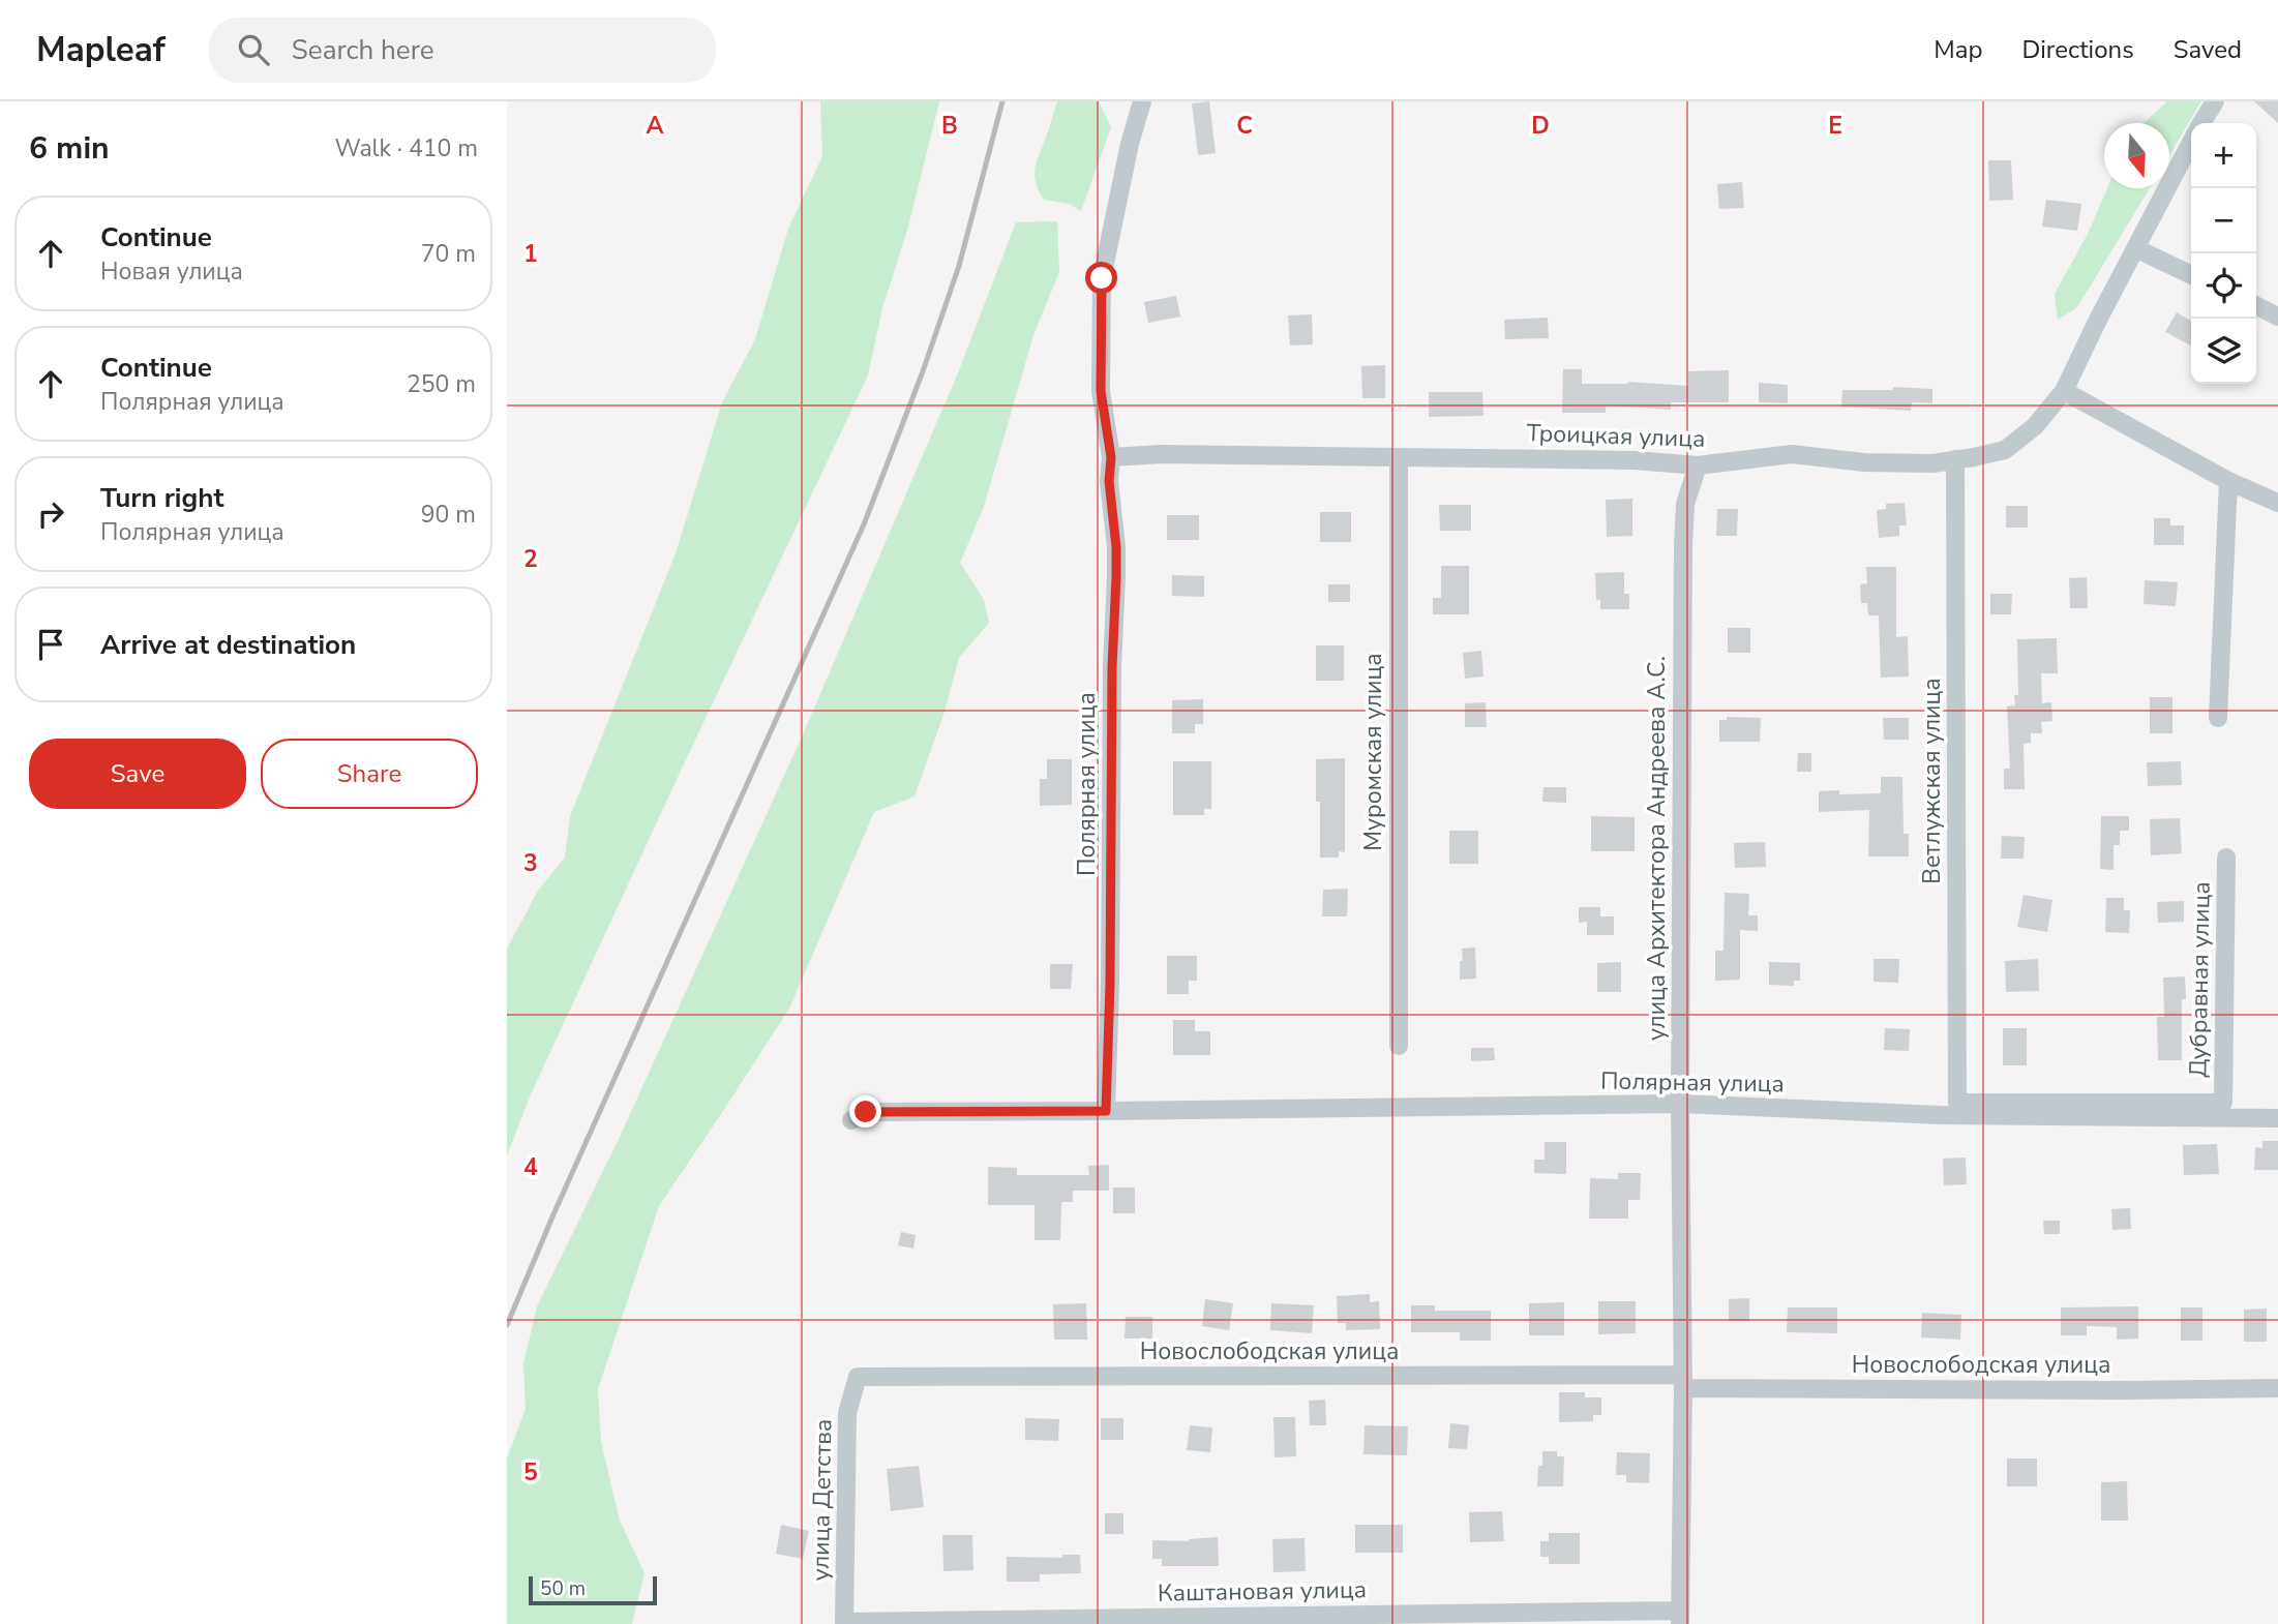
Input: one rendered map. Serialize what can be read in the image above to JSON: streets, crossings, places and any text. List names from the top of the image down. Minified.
{"streets":{"street":["Троицкая улица","Муромская улица","Ветлужская улица","Полярная улица","улица Архитектора Андреева А.С.","Дубравная улица","Новослободская улица","улица Детства","Каштановая улица"]},"crossings":[["Троицкая улица","Муромская улица"],["Троицкая улица","Ветлужская улица"],["Троицкая улица","Полярная улица"],["Троицкая улица","улица Архитектора Андреева А.С."],["Ветлужская улица","Дубравная улица"],["Полярная улица","улица Архитектора Андреева А.С."],["улица Архитектора Андреева А.С.","Новослободская улица"],["улица Архитектора Андреева А.С.","Каштановая улица"],["Новослободская улица","улица Детства"],["улица Детства","Каштановая улица"]],"scale_bar":"50 m","north":"bottom","page":{"header":"Mapleaf","search":"Search here","nav":["Map","Directions","Saved"],"heading":["6 min","Walk · 410 m"],"map_buttons":["+","−"],"list":[["Continue","Новая улица","70 m"],["Continue","Полярная улица","250 m"],["Turn right","Полярная улица","90 m"],"Arrive at destination"],"buttons":["Save","Share"],"scale":"50 m"},"grid":{"columns":["A","B","C","D","E"],"rows":["1","2","3","4","5"]}}
